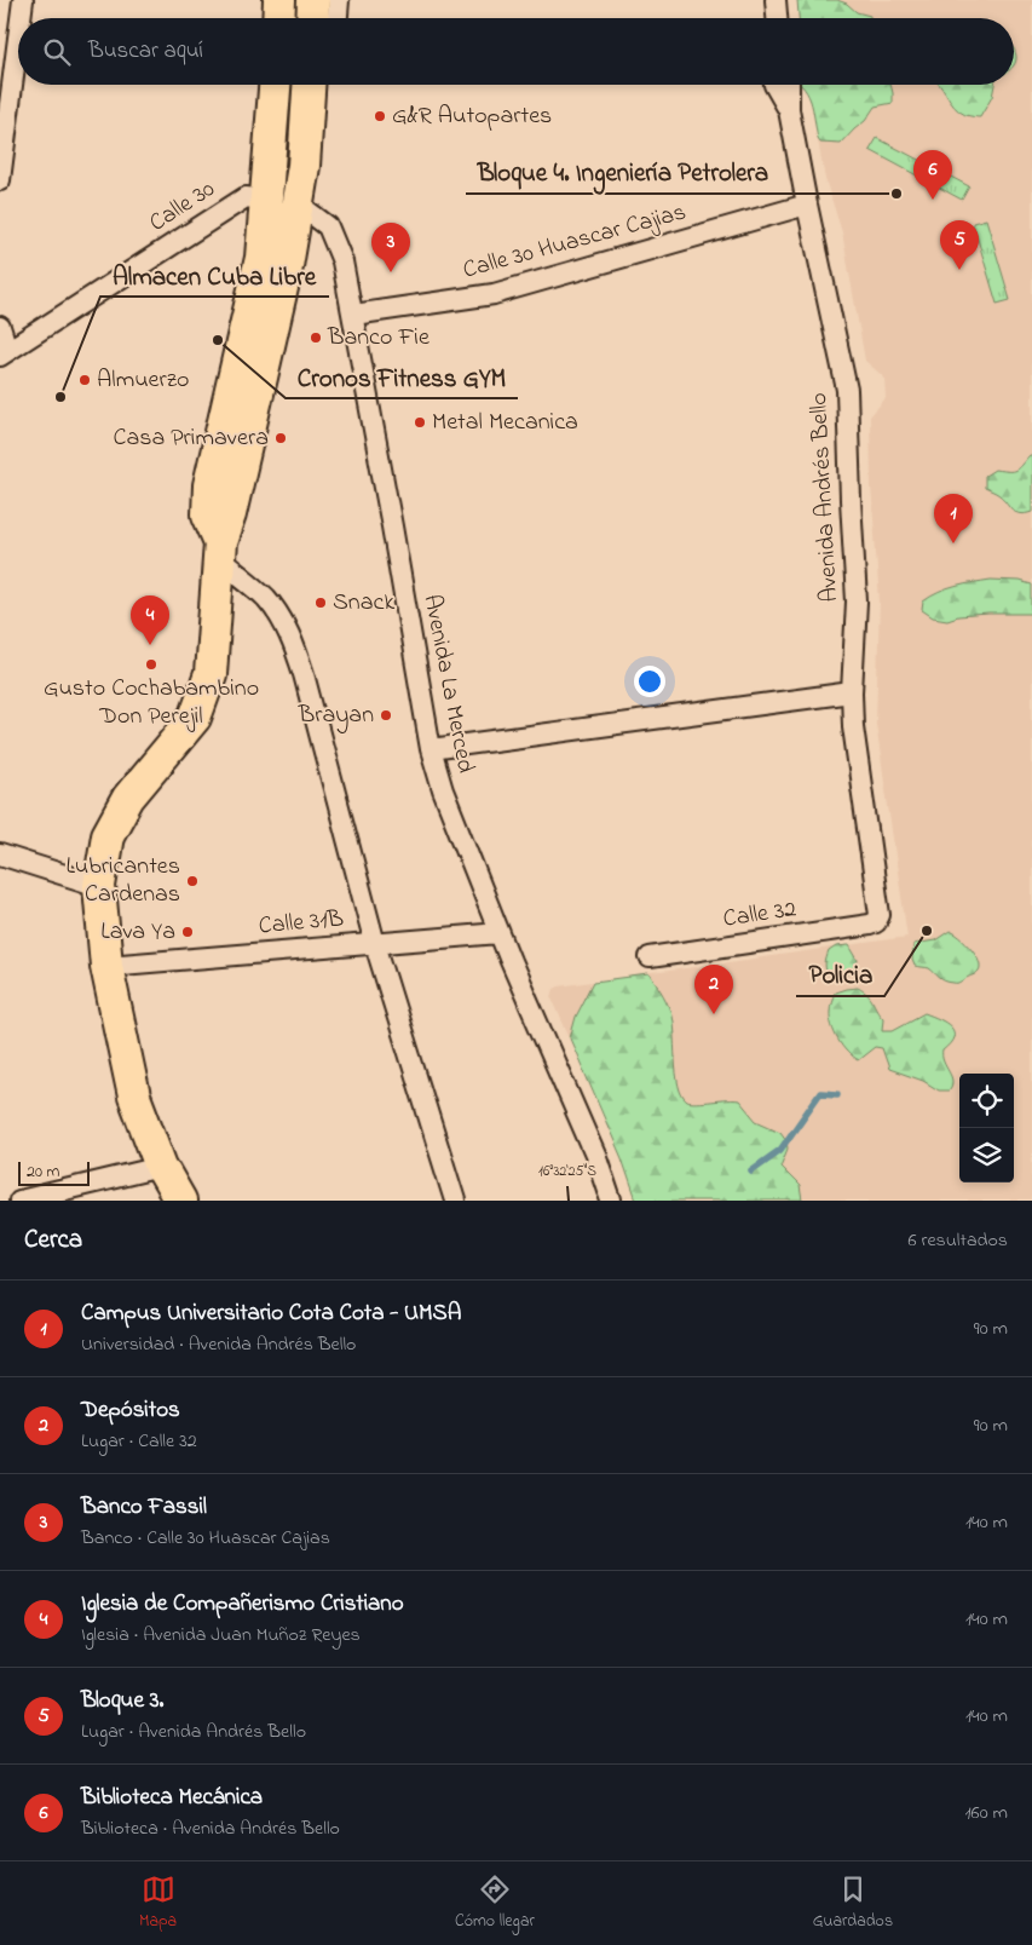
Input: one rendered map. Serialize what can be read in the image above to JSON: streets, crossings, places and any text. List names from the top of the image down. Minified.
{"streets":{"street":["Calle 30","Calle 30 Huascar Cajias","Avenida Andrés Bello","Avenida La Merced","Calle 32","Calle 31B"]},"crossings":[["Calle 30 Huascar Cajias","Avenida Andrés Bello"],["Calle 30 Huascar Cajias","Avenida La Merced"],["Avenida Andrés Bello","Calle 32"],["Avenida La Merced","Calle 31B"]],"places":["G&R Autopartes","Bloque 4. Ingeniería Petrolera","Banco Fie","Cronos Fitness GYM","Almuerzo","Almacen Cuba Libre","Metal Mecanica","Casa Primavera","Snack","Gusto Cochabambino Don Perejil","Brayan","Lubricantes Cardenas","Policia","Lava Ya"],"scale_bar":"20 m","page":{"search":"Buscar aquí","pins":["6","5","3","1","4","2"],"scale":"20 m","heading":["Cerca","6 resultados"],"list":[{"mark":"1","name":"Campus Universitario Cota Cota - UMSA","note":"Universidad · Avenida Andrés Bello","value":"90 m"},{"mark":"2","name":"Depósitos","note":"Lugar · Calle 32","value":"90 m"},{"mark":"3","name":"Banco Fassil","note":"Banco · Calle 30 Huascar Cajias","value":"140 m"},{"mark":"4","name":"Iglesia de Compañerismo Cristiano","note":"Iglesia · Avenida Juan Muñoz Reyes","value":"140 m"},{"mark":"5","name":"Bloque 3.","note":"Lugar · Avenida Andrés Bello","value":"140 m"},{"mark":"6","name":"Biblioteca Mecánica","note":"Biblioteca · Avenida Andrés Bello","value":"160 m"}],"nav":["Mapa","Cómo llegar","Guardados"]},"coordinates":["16°32'25\"S"]}
